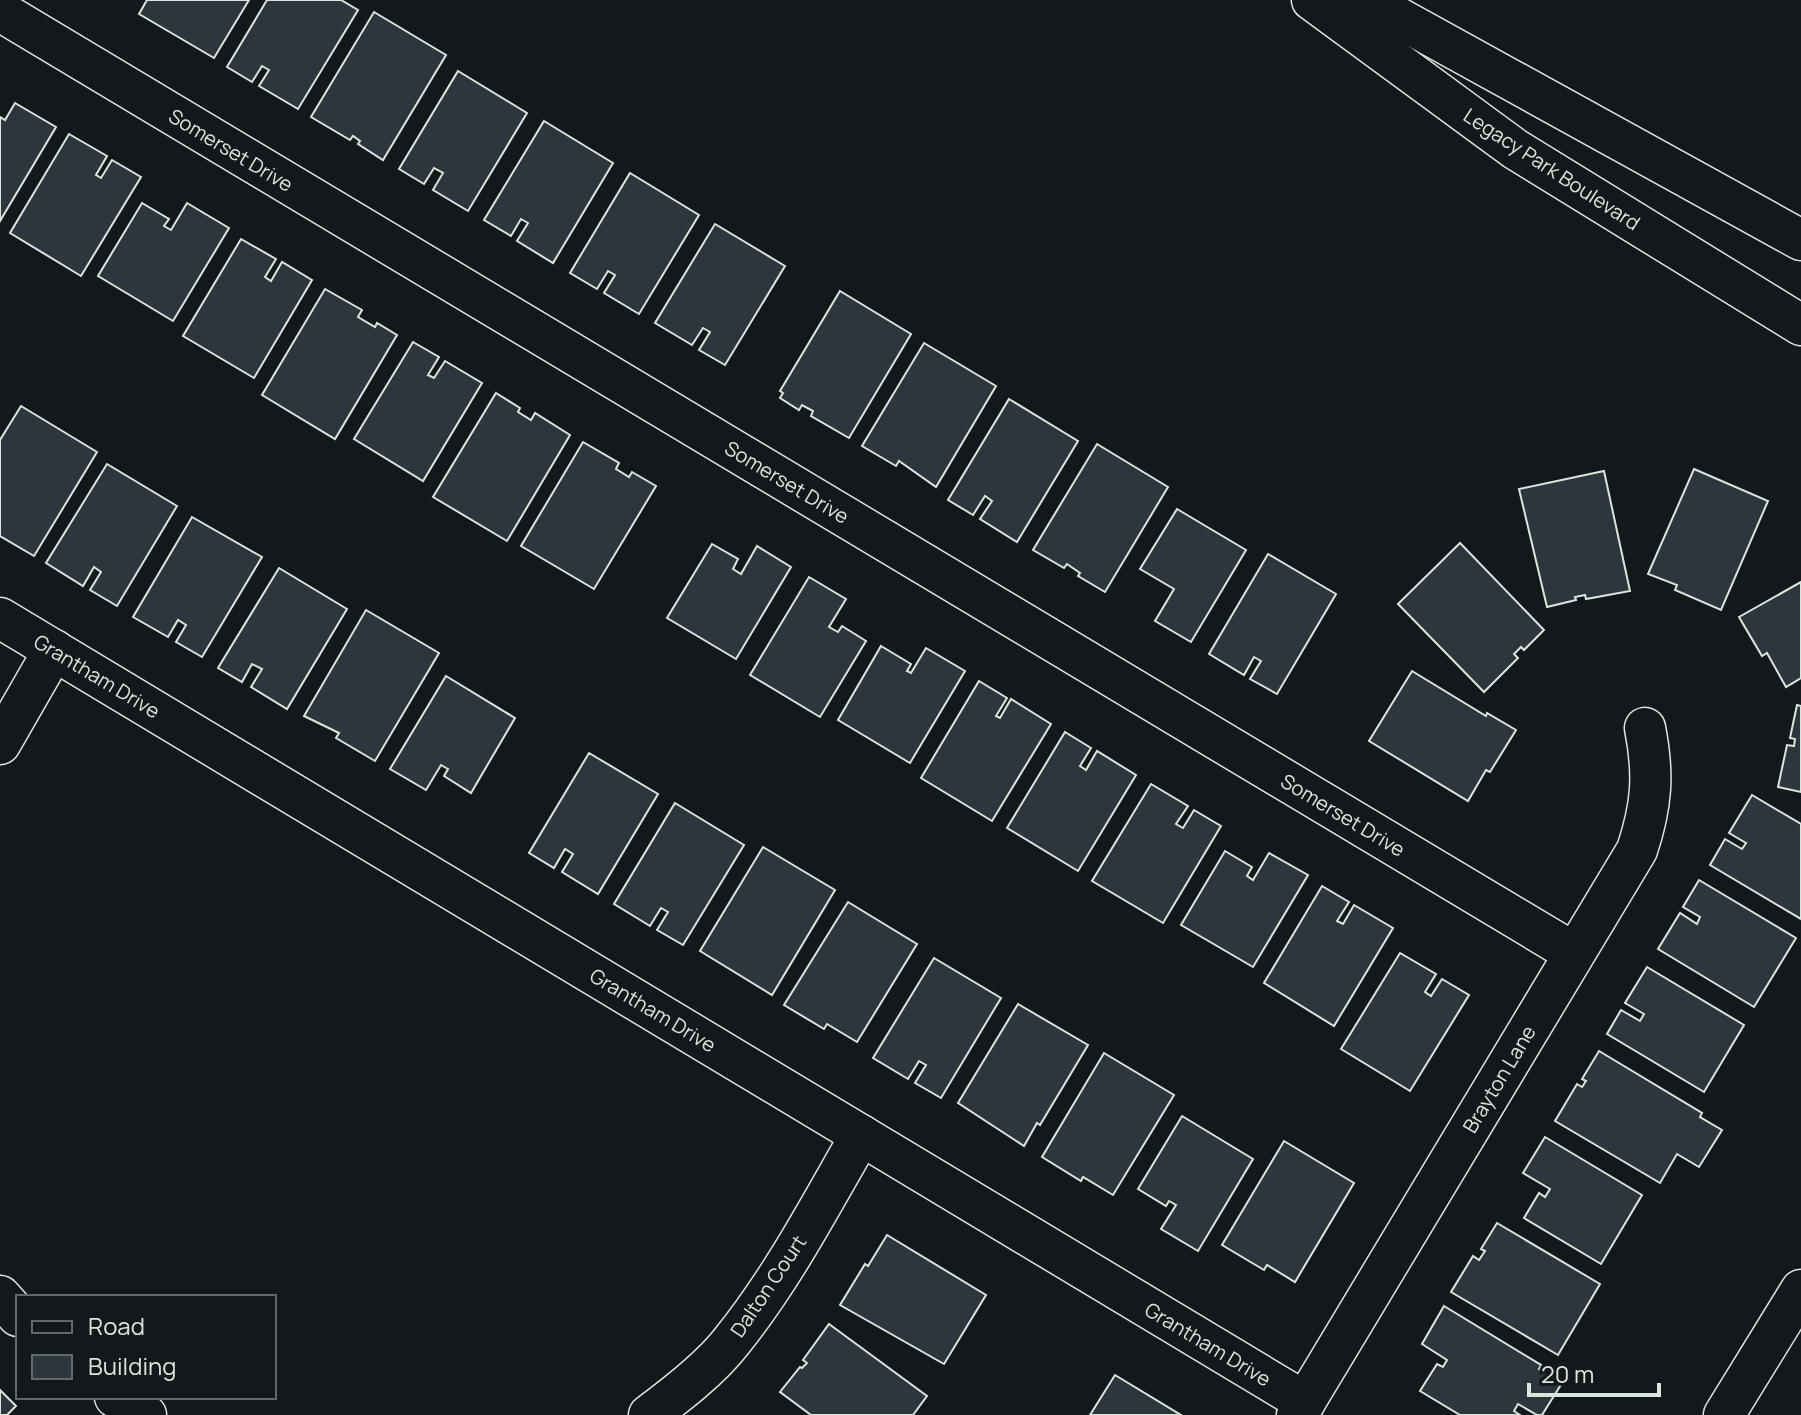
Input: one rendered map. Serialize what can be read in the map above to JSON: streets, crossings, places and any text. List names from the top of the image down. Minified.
{"streets":{"street":["Somerset Drive","Legacy Park Boulevard","Grantham Drive","Brayton Lane","Dalton Court"]},"crossings":[["Somerset Drive","Brayton Lane"],["Grantham Drive","Brayton Lane"],["Grantham Drive","Dalton Court"]],"legend":["Road","Building"],"scale_bar":"20 m"}
